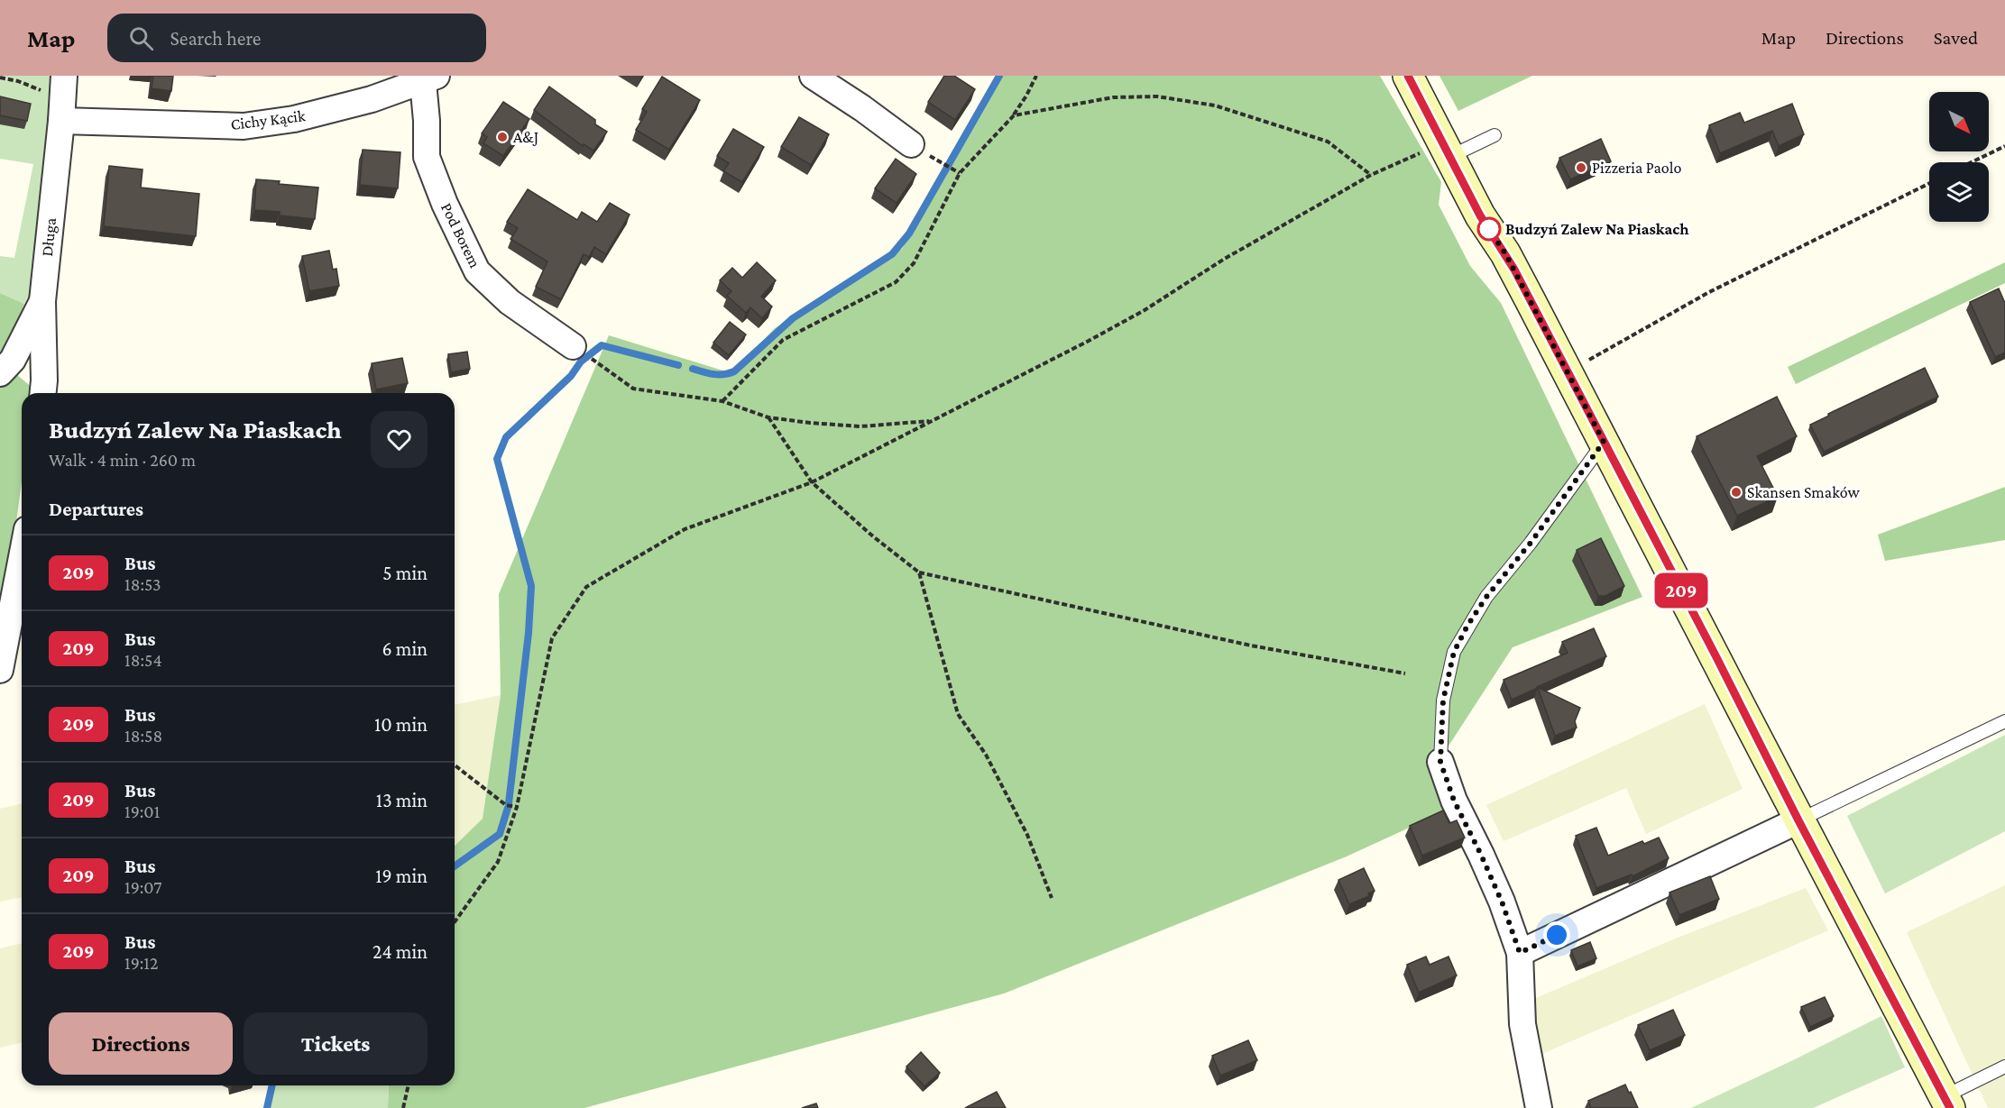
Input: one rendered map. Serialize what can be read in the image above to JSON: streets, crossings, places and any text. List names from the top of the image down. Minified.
{"streets":{"street":["Cichy Kącik","Pod Borem","Długa"]},"crossings":[["Cichy Kącik","Pod Borem"],["Cichy Kącik","Długa"]],"places":["A&J","Pizzeria Paolo","Budzyń Zalew Na Piaskach","Skansen Smaków"],"lines":["bus line 209"],"north":"bottom right","page":{"header":"Map","search":"Search here","nav":["Map","Directions","Saved"],"on_map":"209","heading":[["Budzyń Zalew Na Piaskach","Walk · 4 min · 260 m"],"Departures"],"list":[{"mark":"209","name":"Bus","note":"18:53","value":"5 min"},{"mark":"209","name":"Bus","note":"18:54","value":"6 min"},{"mark":"209","name":"Bus","note":"18:58","value":"10 min"},{"mark":"209","name":"Bus","note":"19:01","value":"13 min"},{"mark":"209","name":"Bus","note":"19:07","value":"19 min"},{"mark":"209","name":"Bus","note":"19:12","value":"24 min"}],"buttons":["Directions","Tickets"]}}
